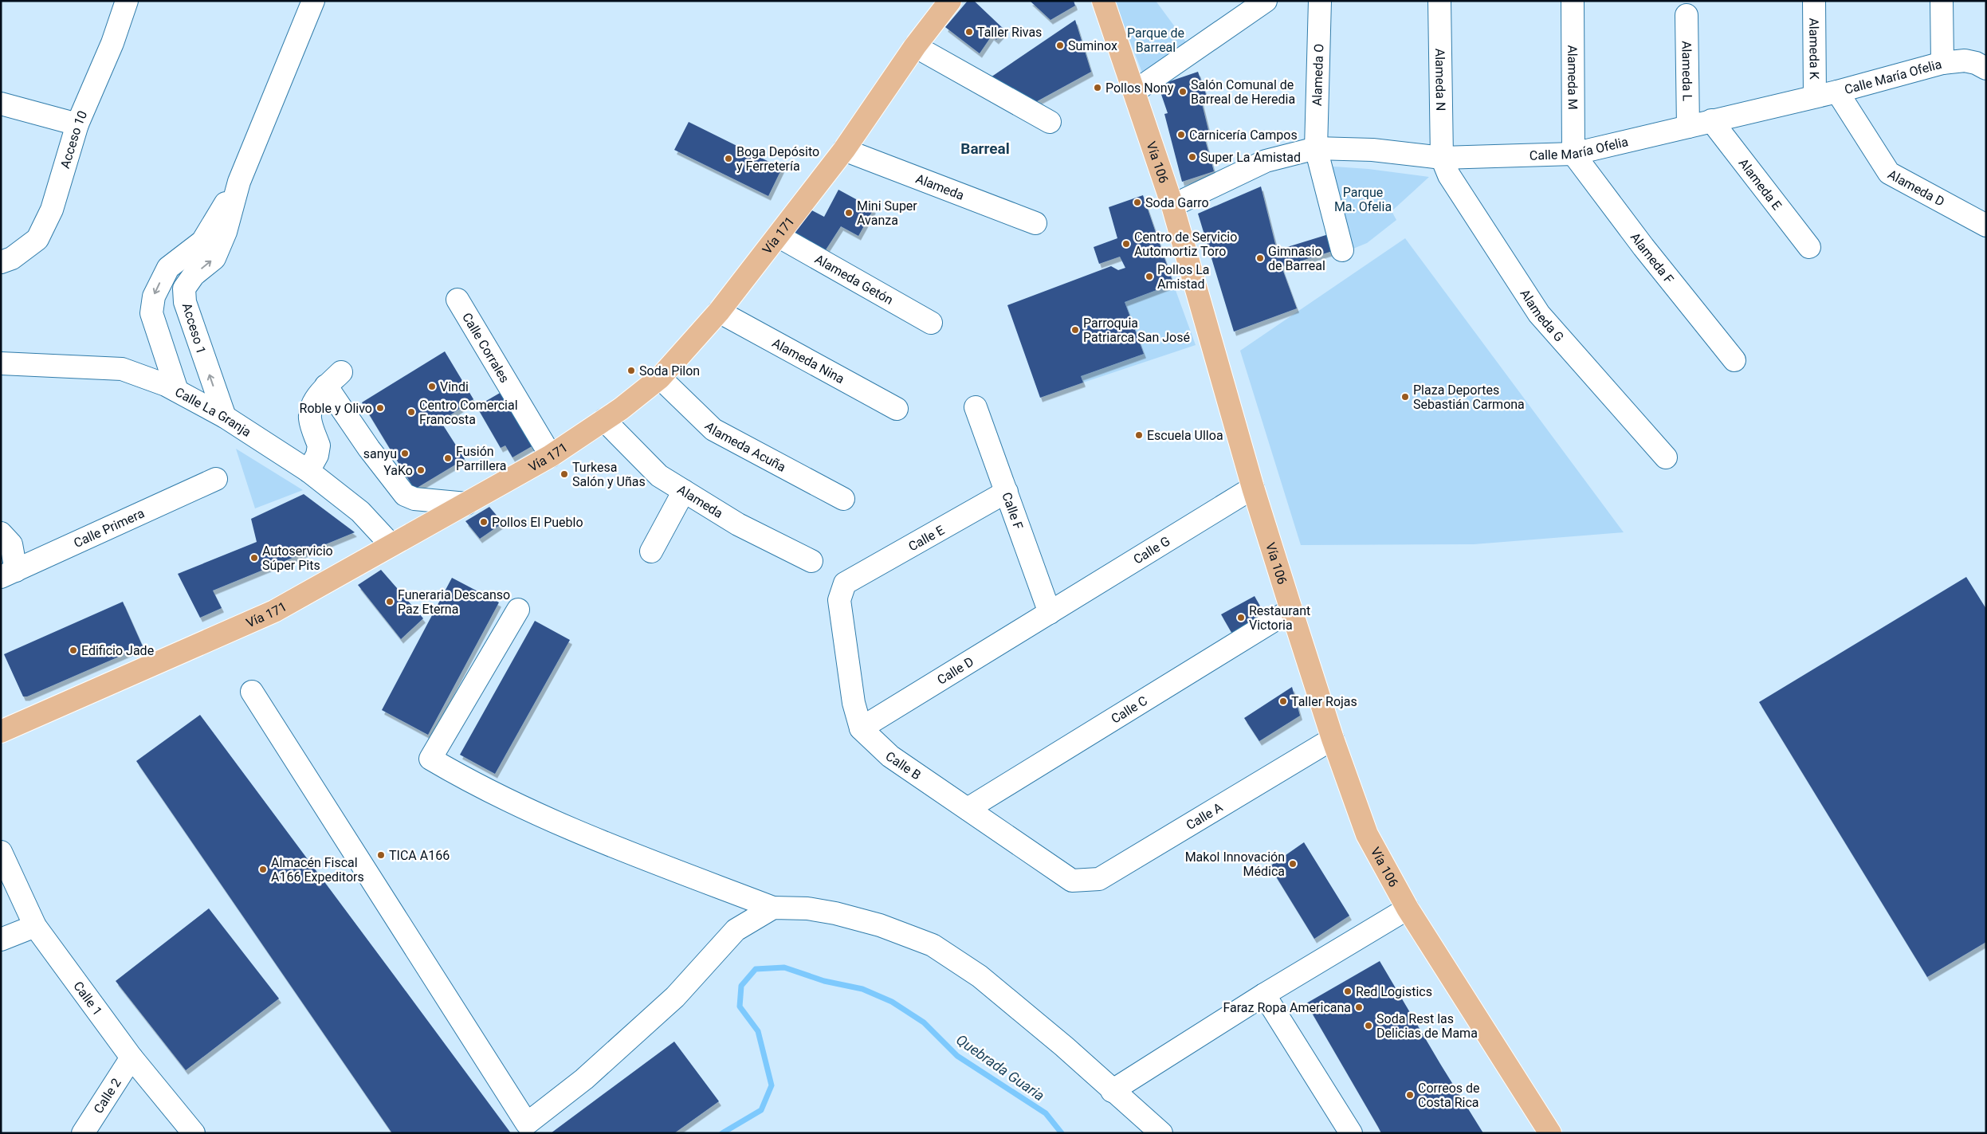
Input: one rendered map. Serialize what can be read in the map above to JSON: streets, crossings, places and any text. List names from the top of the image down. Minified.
{"streets":{"main road":["Vía 106","Vía 171"],"street":["Alameda K","Alameda L","Alameda O","Alameda M","Calle María Ofelia","Alameda N","Acceso 10","Alameda E","Alameda","Alameda D","Alameda F","Alameda Getón","Alameda G","Acceso 1","Calle Corrales","Alameda Nina","Calle La Granja","Alameda Acuña","Calle F","Calle Primera","Calle E","Calle G","Calle D","Calle C","Calle B","Calle A","Calle 1","Calle 2"]},"crossings":[["Alameda K","Calle María Ofelia"],["Alameda L","Calle María Ofelia"],["Alameda O","Calle María Ofelia"],["Alameda M","Calle María Ofelia"],["Alameda M","Alameda F"],["Calle María Ofelia","Alameda N"],["Calle María Ofelia","Vía 106"],["Calle María Ofelia","Alameda E"],["Calle María Ofelia","Alameda D"],["Calle María Ofelia","Alameda F"],["Calle María Ofelia","Alameda G"],["Alameda N","Alameda G"],["Vía 106","Calle G"],["Vía 106","Calle C"],["Vía 106","Calle A"],["Alameda","Vía 171"],["Vía 171","Alameda Getón"],["Vía 171","Calle Corrales"],["Vía 171","Alameda Nina"],["Vía 171","Calle La Granja"],["Vía 171","Alameda Acuña"],["Acceso 1","Calle La Granja"],["Calle F","Calle E"],["Calle F","Calle G"],["Calle F","Calle D"],["Calle E","Calle D"],["Calle E","Calle B"],["Calle G","Calle D"],["Calle D","Calle B"],["Calle C","Calle B"],["Calle B","Calle A"],["Calle 1","Calle 2"]],"districts":["Barreal"],"water":["Quebrada Guaria"],"parks":["Parque de Barreal","Parque Ma. Ofelia"],"places":["Taller Rivas","Suminox","Pollos Nony","Salón Comunal de Barreal de Heredia","Carnicería Campos","Super La Amistad","Boga Depósito y Ferretería","Soda Garro","Mini Super Avanza","Centro de Servicio Automortiz Toro","Gimnasio de Barreal","Pollos La Amistad","Parroquia Patriarca San José","Soda Pilon","Vindi","Plaza Deportes Sebastián Carmona","Roble y Olivo","Centro Comercial Francosta","Escuela Ulloa","sanyu","Fusión Parrillera","YaKo","Turkesa Salón y Uñas","Pollos El Pueblo","Autoservicio Súper Pits","Funeraria Descanso Paz Eterna","Restaurant Victoria","Edificio Jade","Taller Rojas","TICA A166","Makol Innovación Médica","Almacén Fiscal A166 Expeditors","Red Logistics","Faraz Ropa Americana","Soda Rest las Delicias de Mama","Correos de Costa Rica"]}
